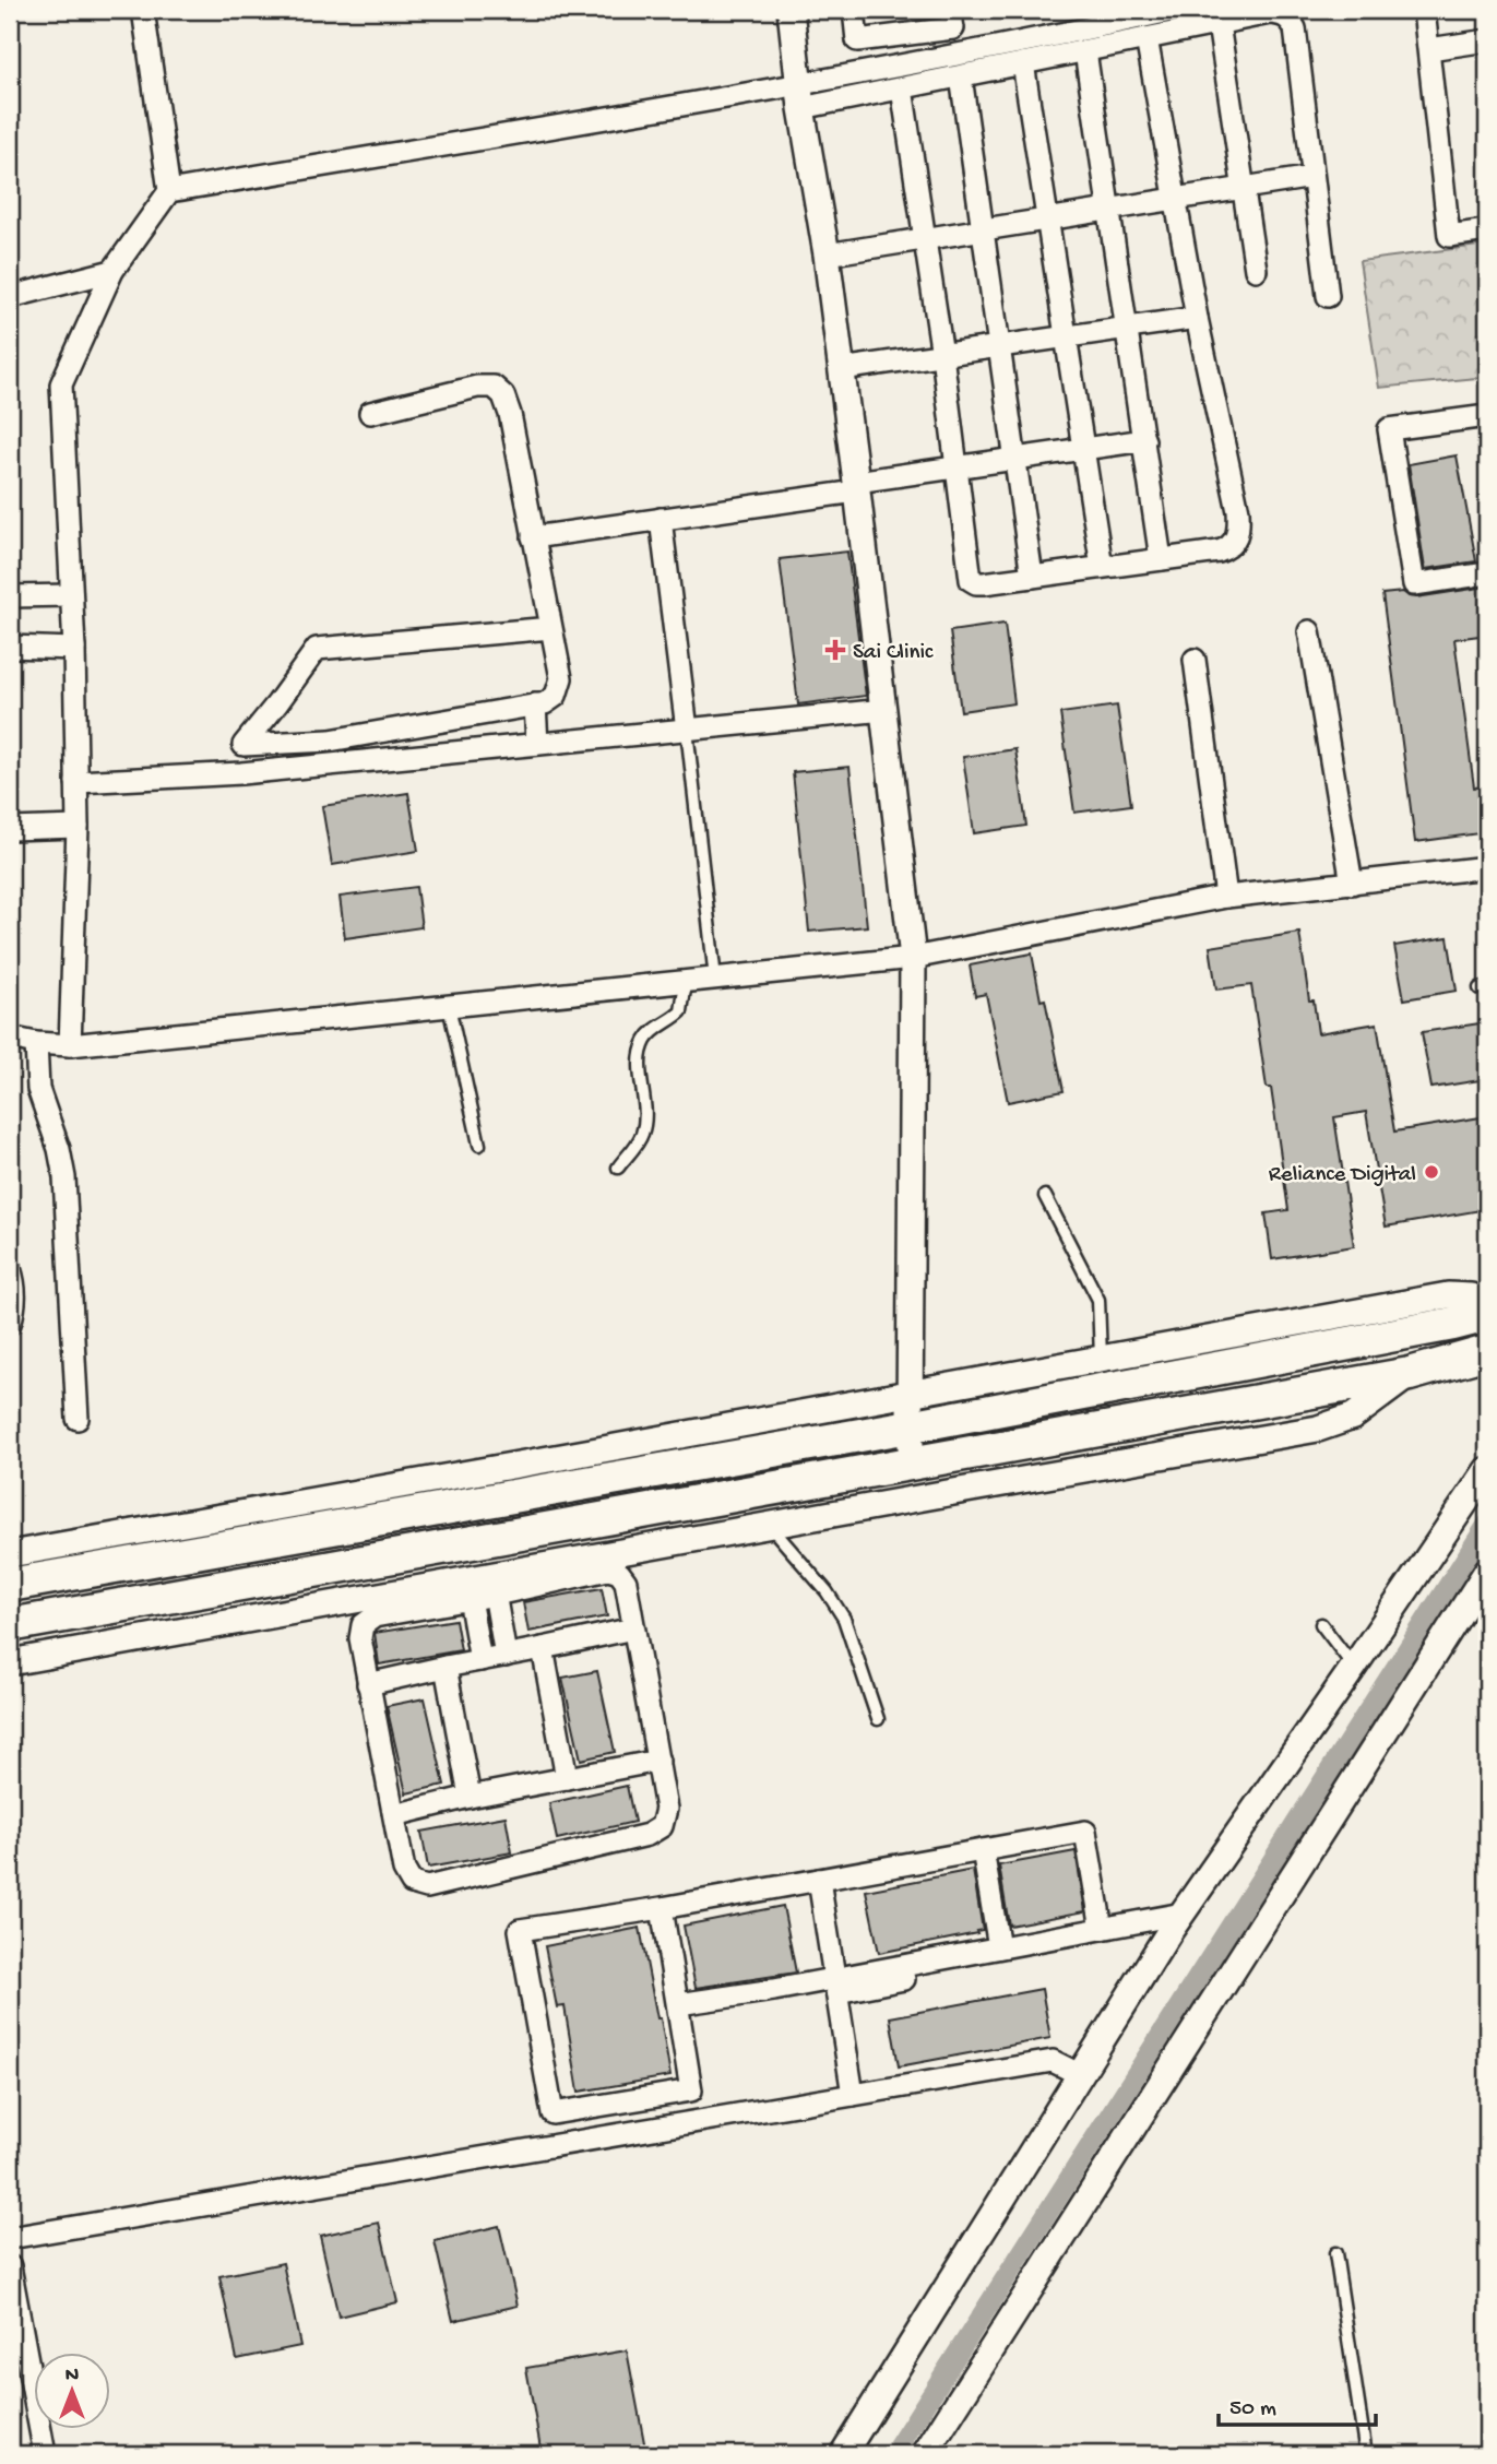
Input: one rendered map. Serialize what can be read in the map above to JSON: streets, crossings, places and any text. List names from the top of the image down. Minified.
{"places":{"health":["Sai Clinic"],"other":["Reliance Digital"]},"scale_bar":"50 m","north":"top"}
